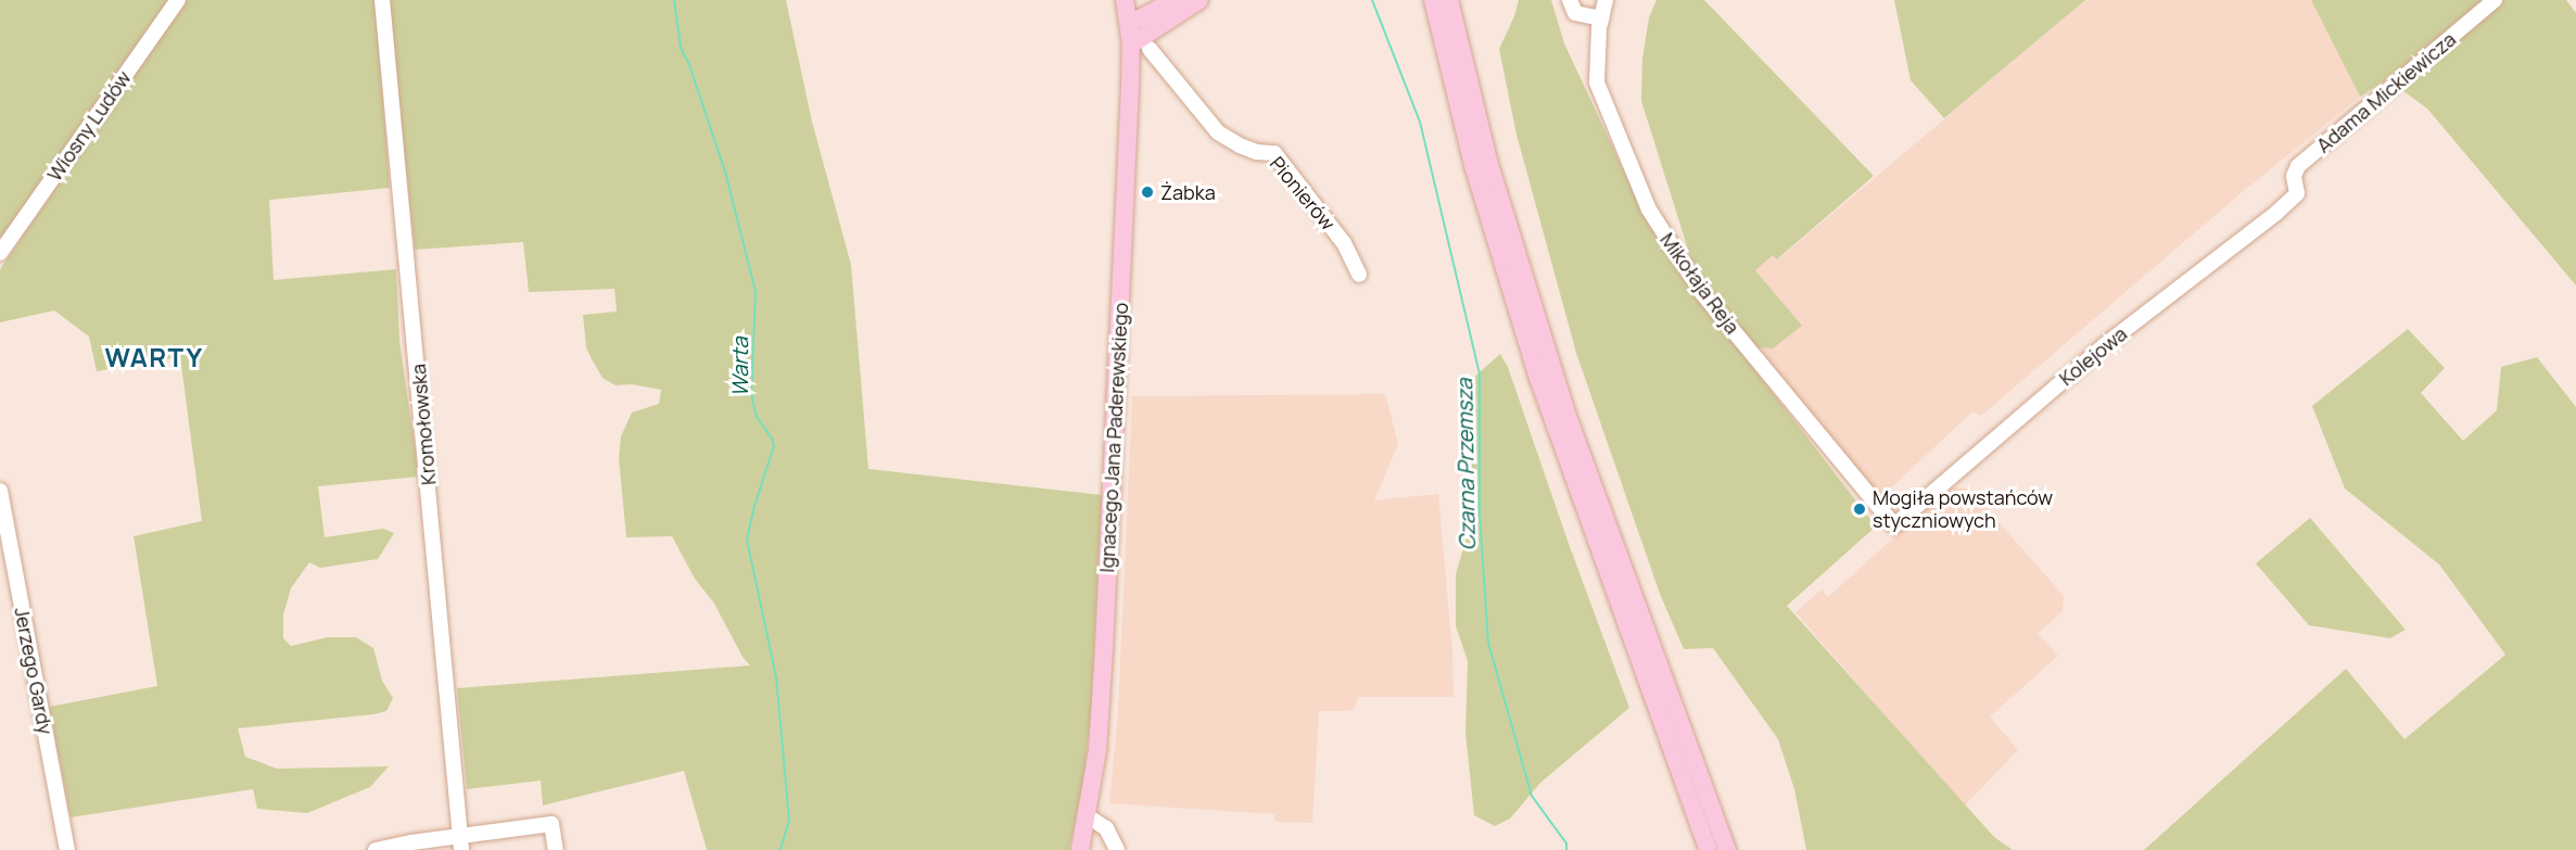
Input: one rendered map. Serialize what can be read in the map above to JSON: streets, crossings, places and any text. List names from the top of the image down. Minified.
{"streets":{"main road":["Ignacego Jana Paderewskiego"],"street":["Adama Mickiewicza","Wiosny Ludów","Pionierów","Mikołaja Reja","Kolejowa","Kromołowska","Jerzego Gardy"]},"crossings":[["Adama Mickiewicza","Kolejowa"],["Mikołaja Reja","Kolejowa"]],"districts":["WARTY"],"water":["Warta","Czarna Przemsza"],"places":["Żabka","Mogiła powstańców styczniowych"]}
